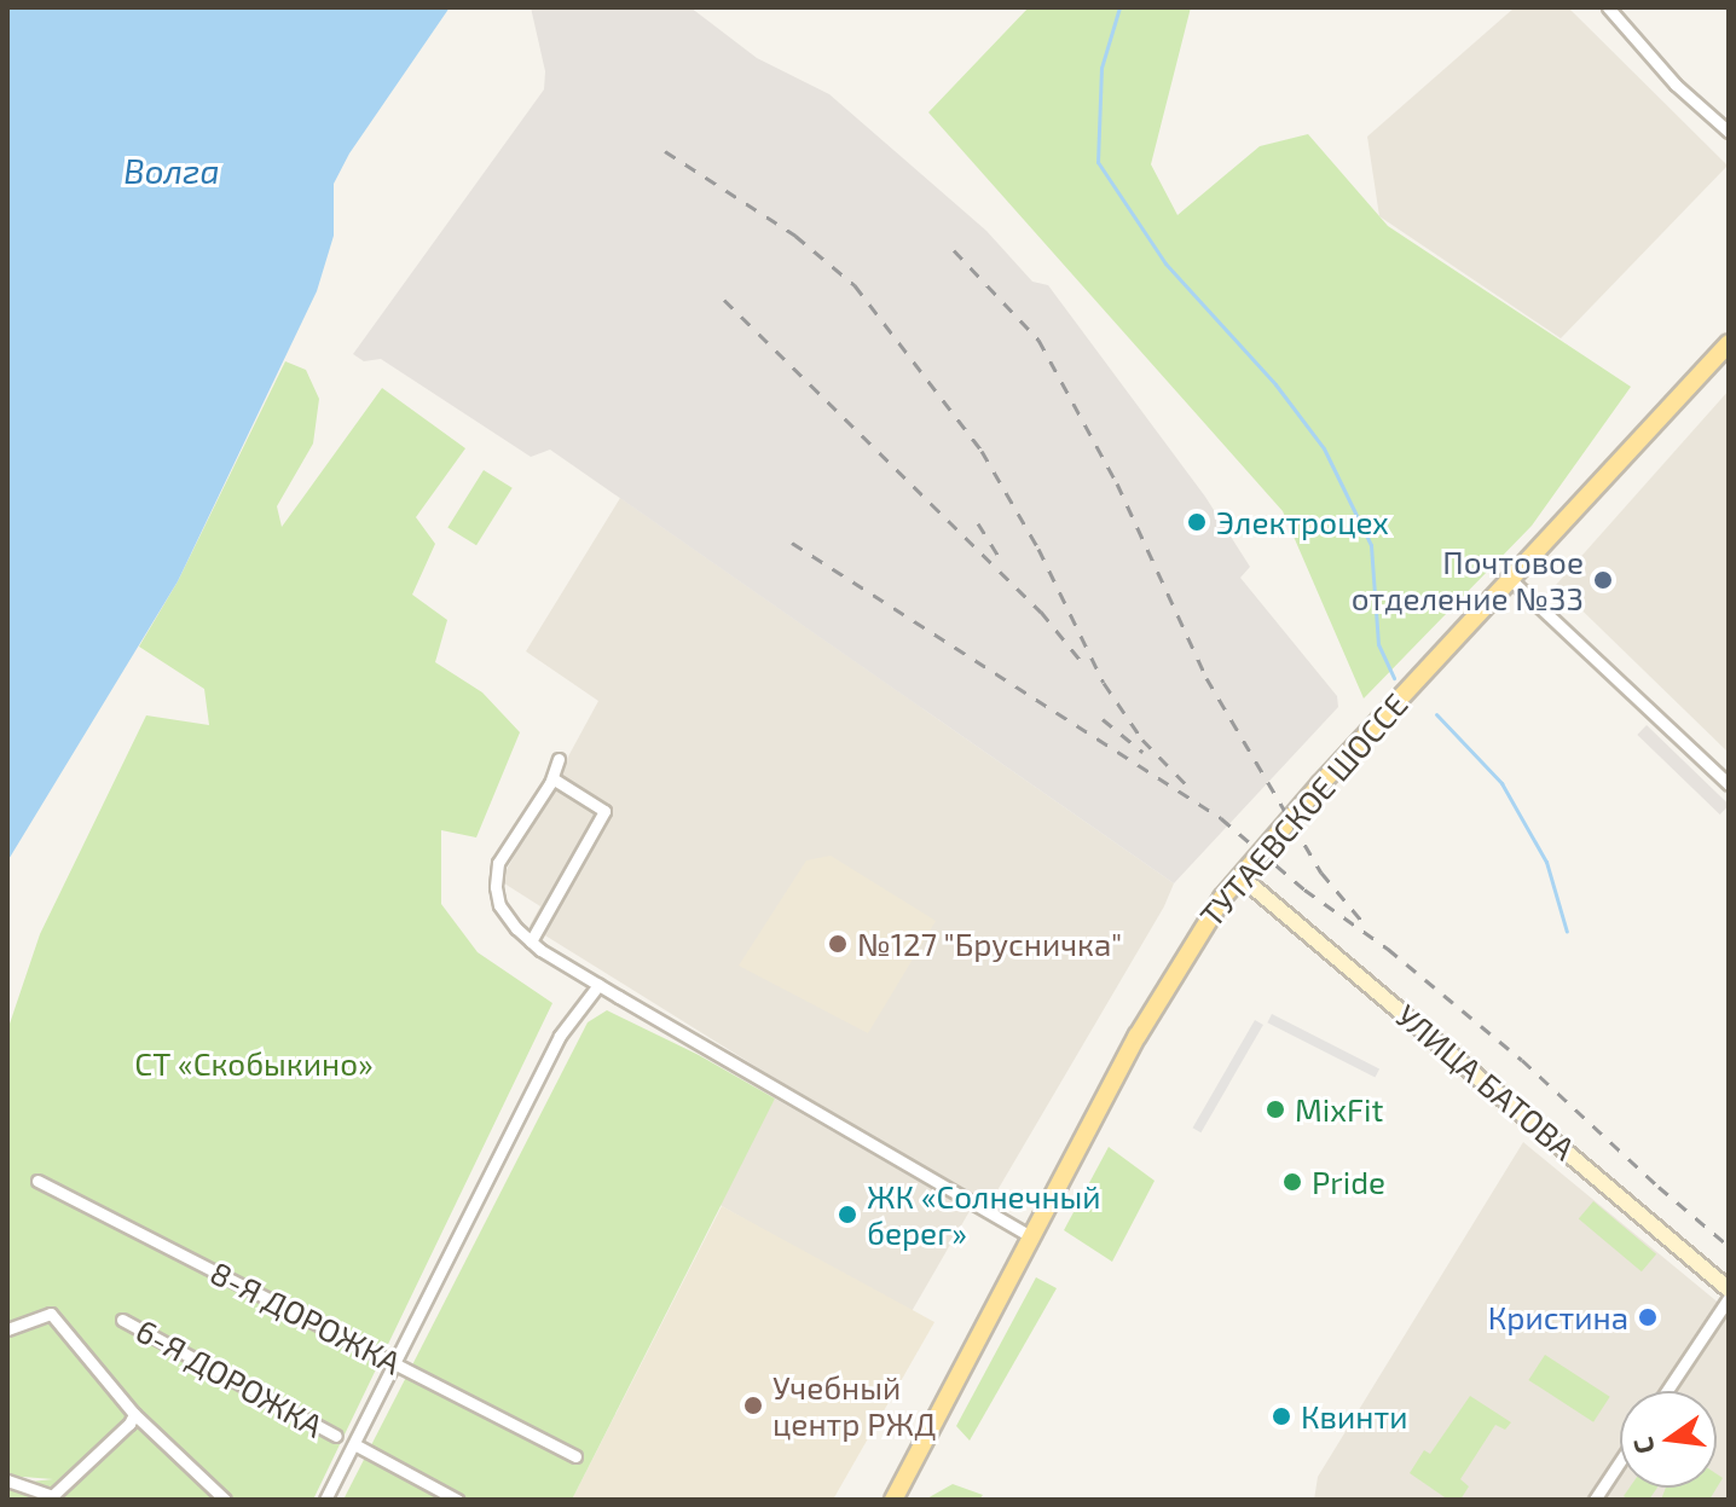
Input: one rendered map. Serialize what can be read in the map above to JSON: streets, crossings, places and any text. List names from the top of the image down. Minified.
{"streets":{"main road":["ТУТАЕВСКОЕ ШОССЕ"],"street":["УЛИЦА БАТОВА","8-Я ДОРОЖКА","6-Я ДОРОЖКА"]},"crossings":[["ТУТАЕВСКОЕ ШОССЕ","УЛИЦА БАТОВА"]],"water":["Волга"],"parks":["СТ «Скобыкино»"],"places":["Электроцех","Почтовое отделение №33","№127 \"Брусничка\"","MixFit","Pride","ЖК «Солнечный берег»","Кристина","Учебный центр РЖД","Квинти"],"north":"left"}
